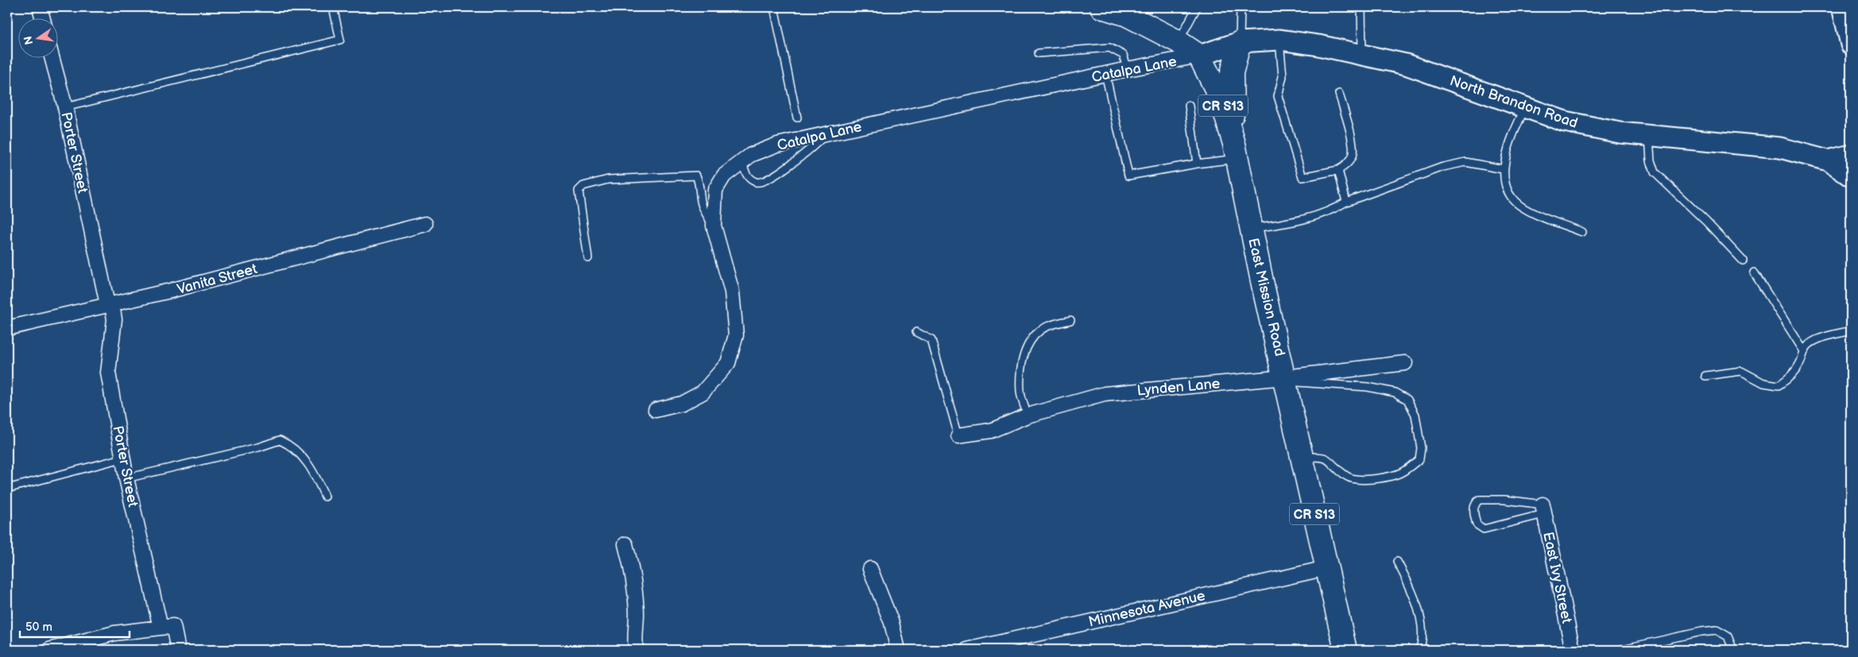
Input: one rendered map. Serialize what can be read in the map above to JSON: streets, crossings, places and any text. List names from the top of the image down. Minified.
{"streets":{"main road":["CR S13","East Mission Road"],"street":["Catalpa Lane","North Brandon Road","Porter Street","Vanita Street","Lynden Lane","East Ivy Street","Minnesota Avenue"]},"crossings":[["Catalpa Lane","North Brandon Road"],["Catalpa Lane","East Mission Road"],["North Brandon Road","East Mission Road"],["Porter Street","Vanita Street"],["East Mission Road","Lynden Lane"],["East Mission Road","Minnesota Avenue"]],"scale_bar":"50 m","north":"left"}
